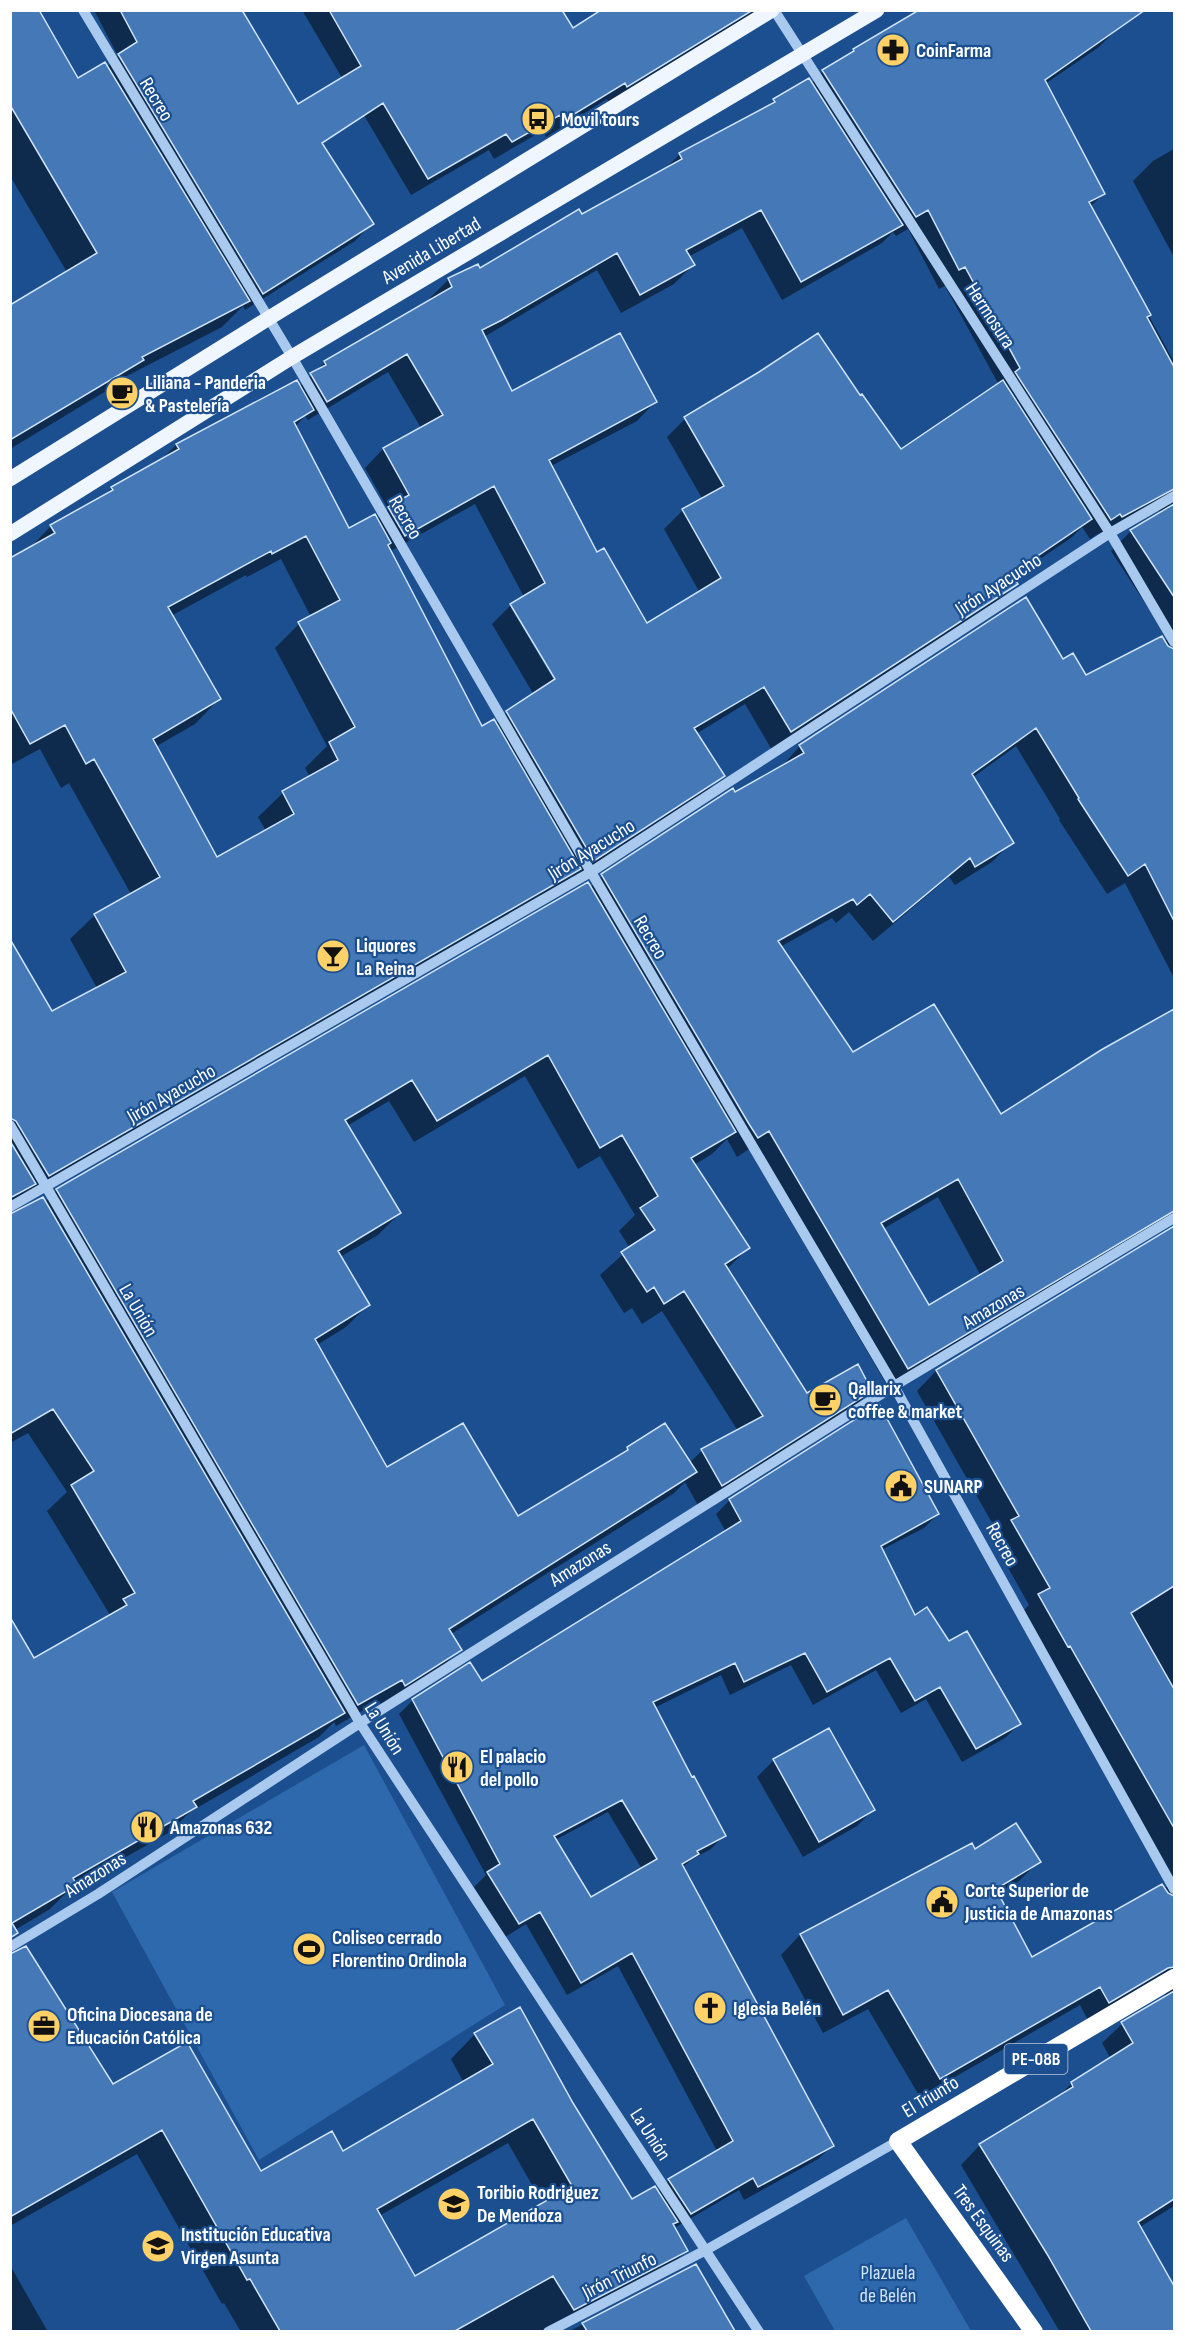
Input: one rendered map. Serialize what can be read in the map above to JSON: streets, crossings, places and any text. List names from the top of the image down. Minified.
{"streets":{"highway":["PE-08B","El Triunfo","Tres Esquinas"],"main road":["Avenida Libertad"],"street":["Recreo","Hermosura","Jirón Ayacucho","Amazonas","La Unión","Jirón Triunfo"]},"crossings":[["Recreo","Avenida Libertad"],["Recreo","Jirón Ayacucho"],["Recreo","Amazonas"],["Avenida Libertad","Hermosura"],["Hermosura","Jirón Ayacucho"],["Jirón Ayacucho","La Unión"],["Amazonas","La Unión"],["La Unión","El Triunfo"],["La Unión","Jirón Triunfo"],["El Triunfo","Tres Esquinas"],["El Triunfo","Jirón Triunfo"]],"parks":["Plazuela de Belén"],"places":{"pharmacy":["CoinFarma"],"bus stop":["Movil tours"],"cafe":["Liliana - Panderia & Pastelería","Qallarix coffee & market"],"bar":["Liquores La Reina"],"public building":["SUNARP","Corte Superior de Justicia de Amazonas"],"restaurant":["El palacio del pollo","Amazonas 632"],"sports":["Coliseo cerrado Florentino Ordinola"],"church":["Iglesia Belén"],"office":["Oficina Diocesana de Educación Católica"],"school or university":["Toribio Rodriguez De Mendoza","Institución Educativa Virgen Asunta"]}}
